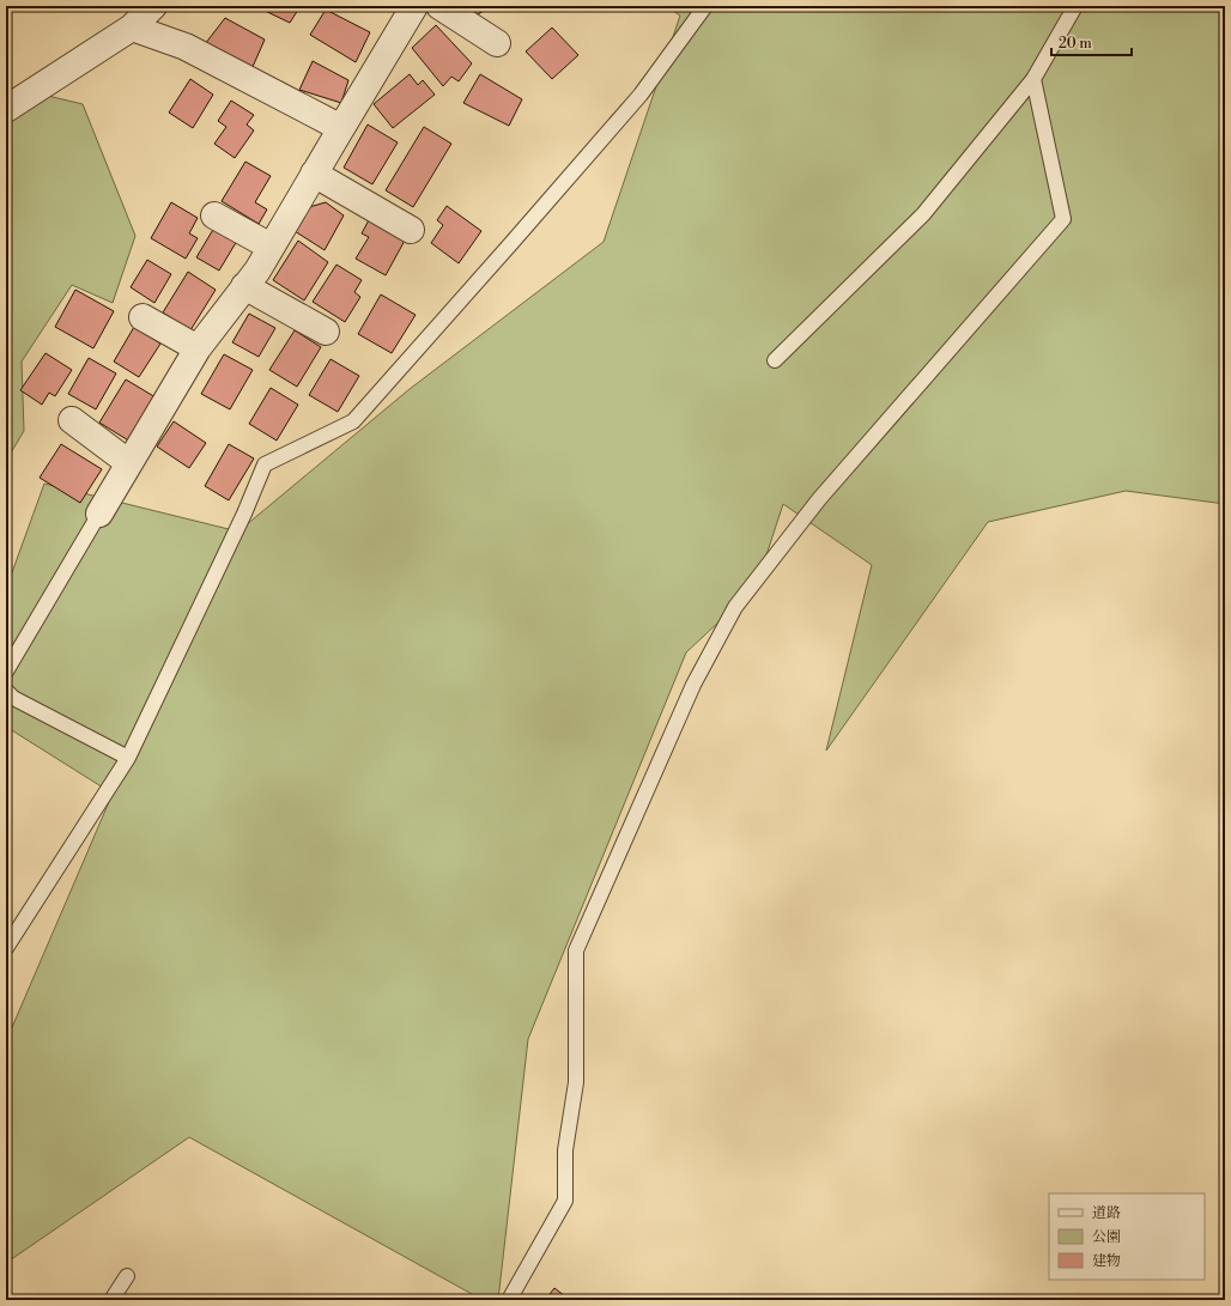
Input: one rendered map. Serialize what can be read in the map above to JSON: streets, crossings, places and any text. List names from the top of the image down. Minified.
{"legend":["道路","公園","建物"],"scale_bar":"20 m"}
